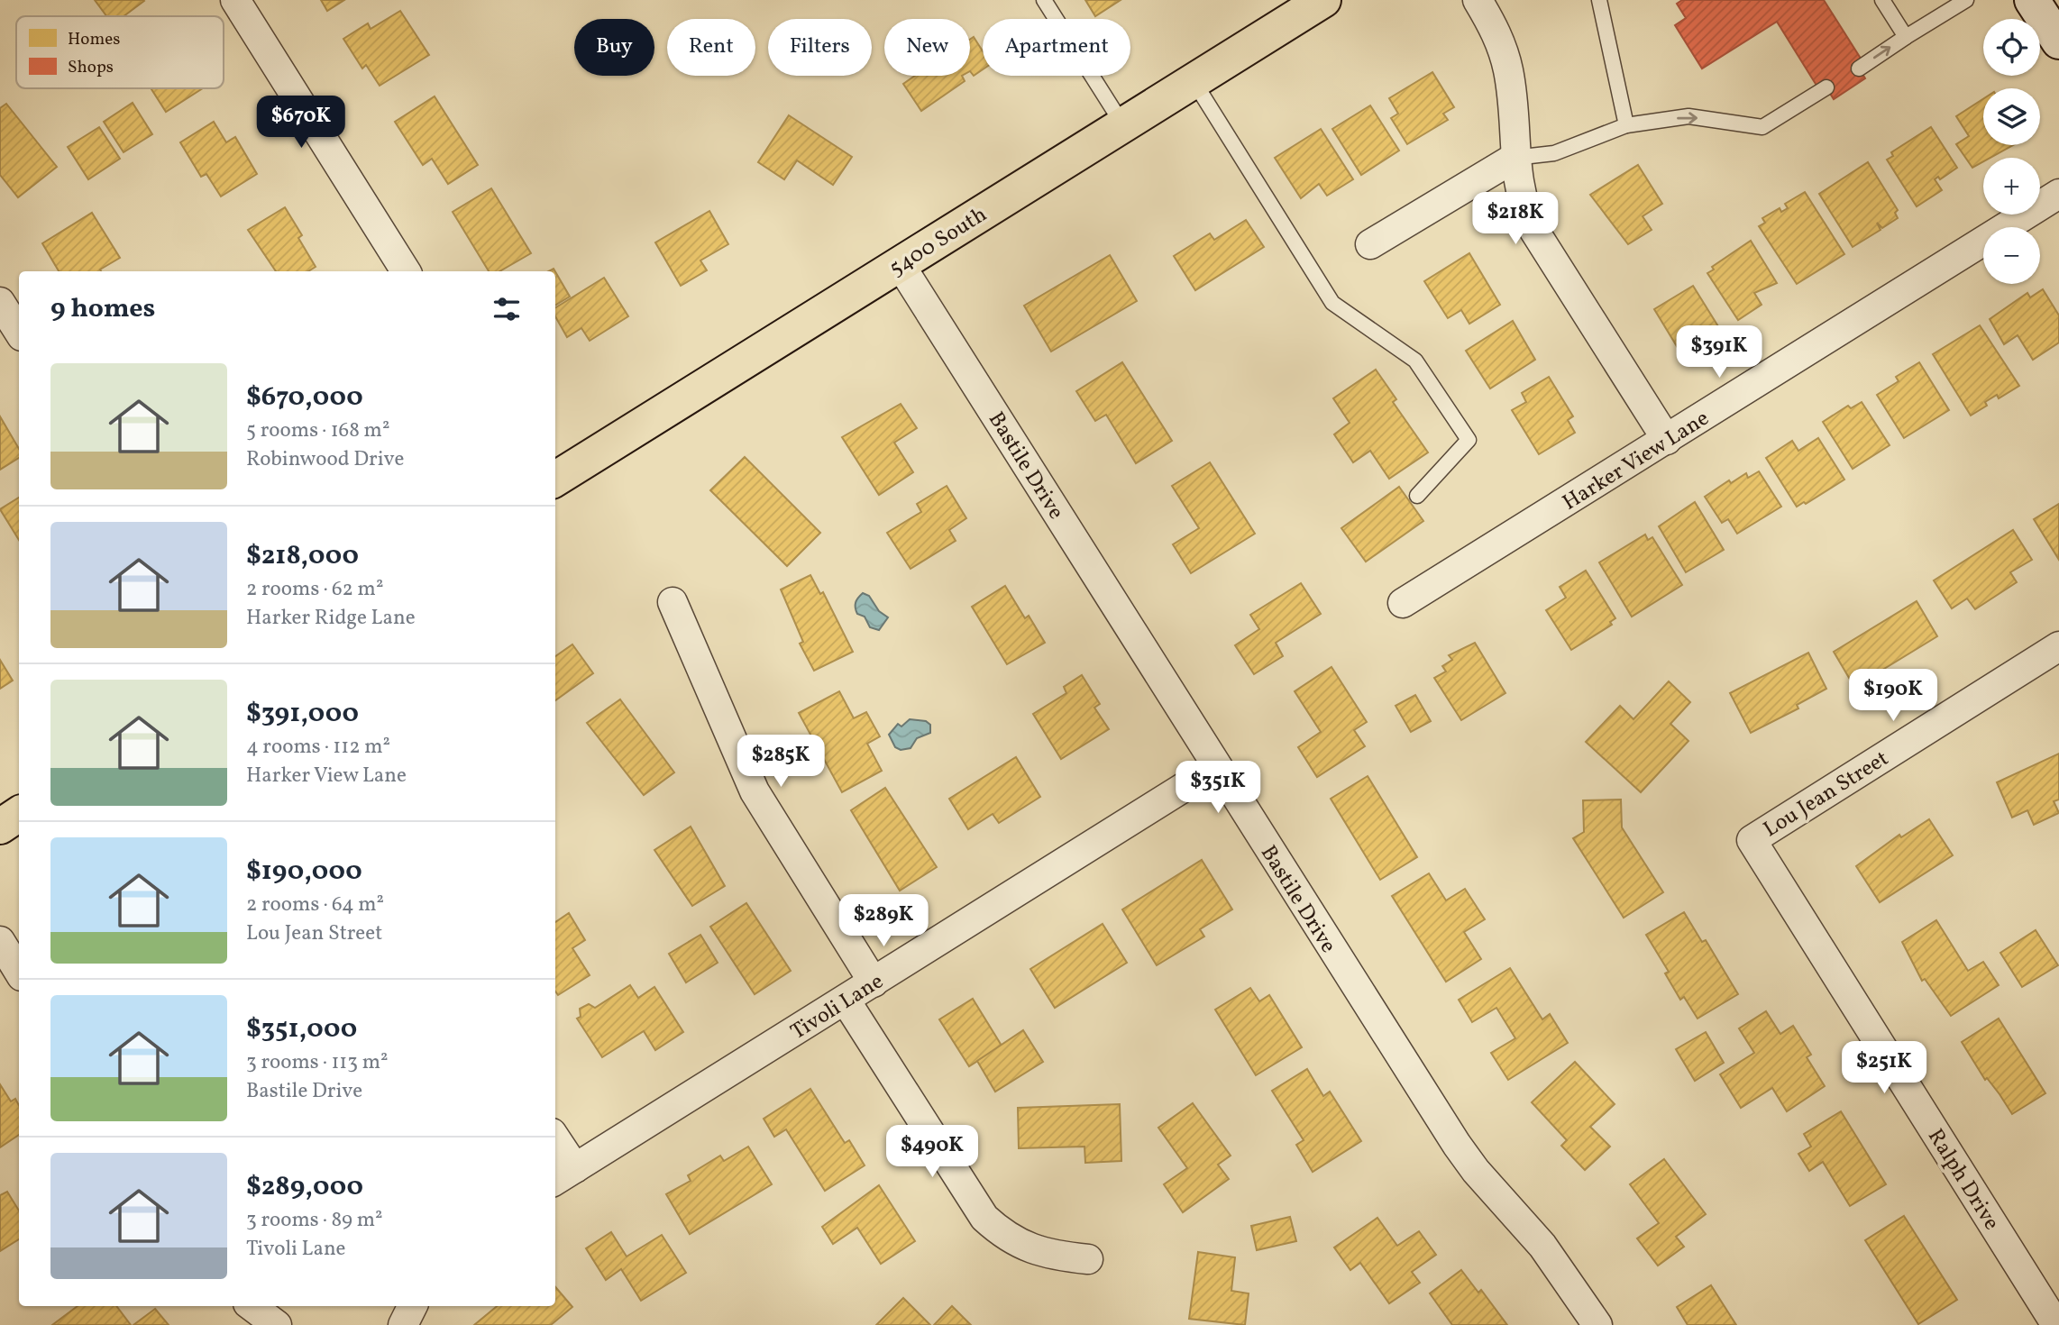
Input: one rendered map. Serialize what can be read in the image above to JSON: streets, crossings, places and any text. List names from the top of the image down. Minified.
{"streets":{"main road":["5400 South"],"street":["Harker View Lane","Bastile Drive","Lou Jean Street","Tivoli Lane","Ralph Drive"]},"crossings":[["5400 South","Bastile Drive"],["Bastile Drive","Tivoli Lane"],["Lou Jean Street","Ralph Drive"]],"legend":["Homes","Shops"],"page":{"map_buttons":["+","−"],"chip":["Buy","Rent","Filters","New","Apartment"],"price":["$670K","$218K","$391K","$190K","$285K","$351K","$289K","$251K","$490K"],"heading":"9 homes","list":[{"name":"$670,000","note":"5 rooms · 168 m² · Robinwood Drive"},{"name":"$218,000","note":"2 rooms · 62 m² · Harker Ridge Lane"},{"name":"$391,000","note":"4 rooms · 112 m² · Harker View Lane"},{"name":"$190,000","note":"2 rooms · 64 m² · Lou Jean Street"},{"name":"$351,000","note":"3 rooms · 113 m² · Bastile Drive"},{"name":"$289,000","note":"3 rooms · 89 m² · Tivoli Lane"}]}}
